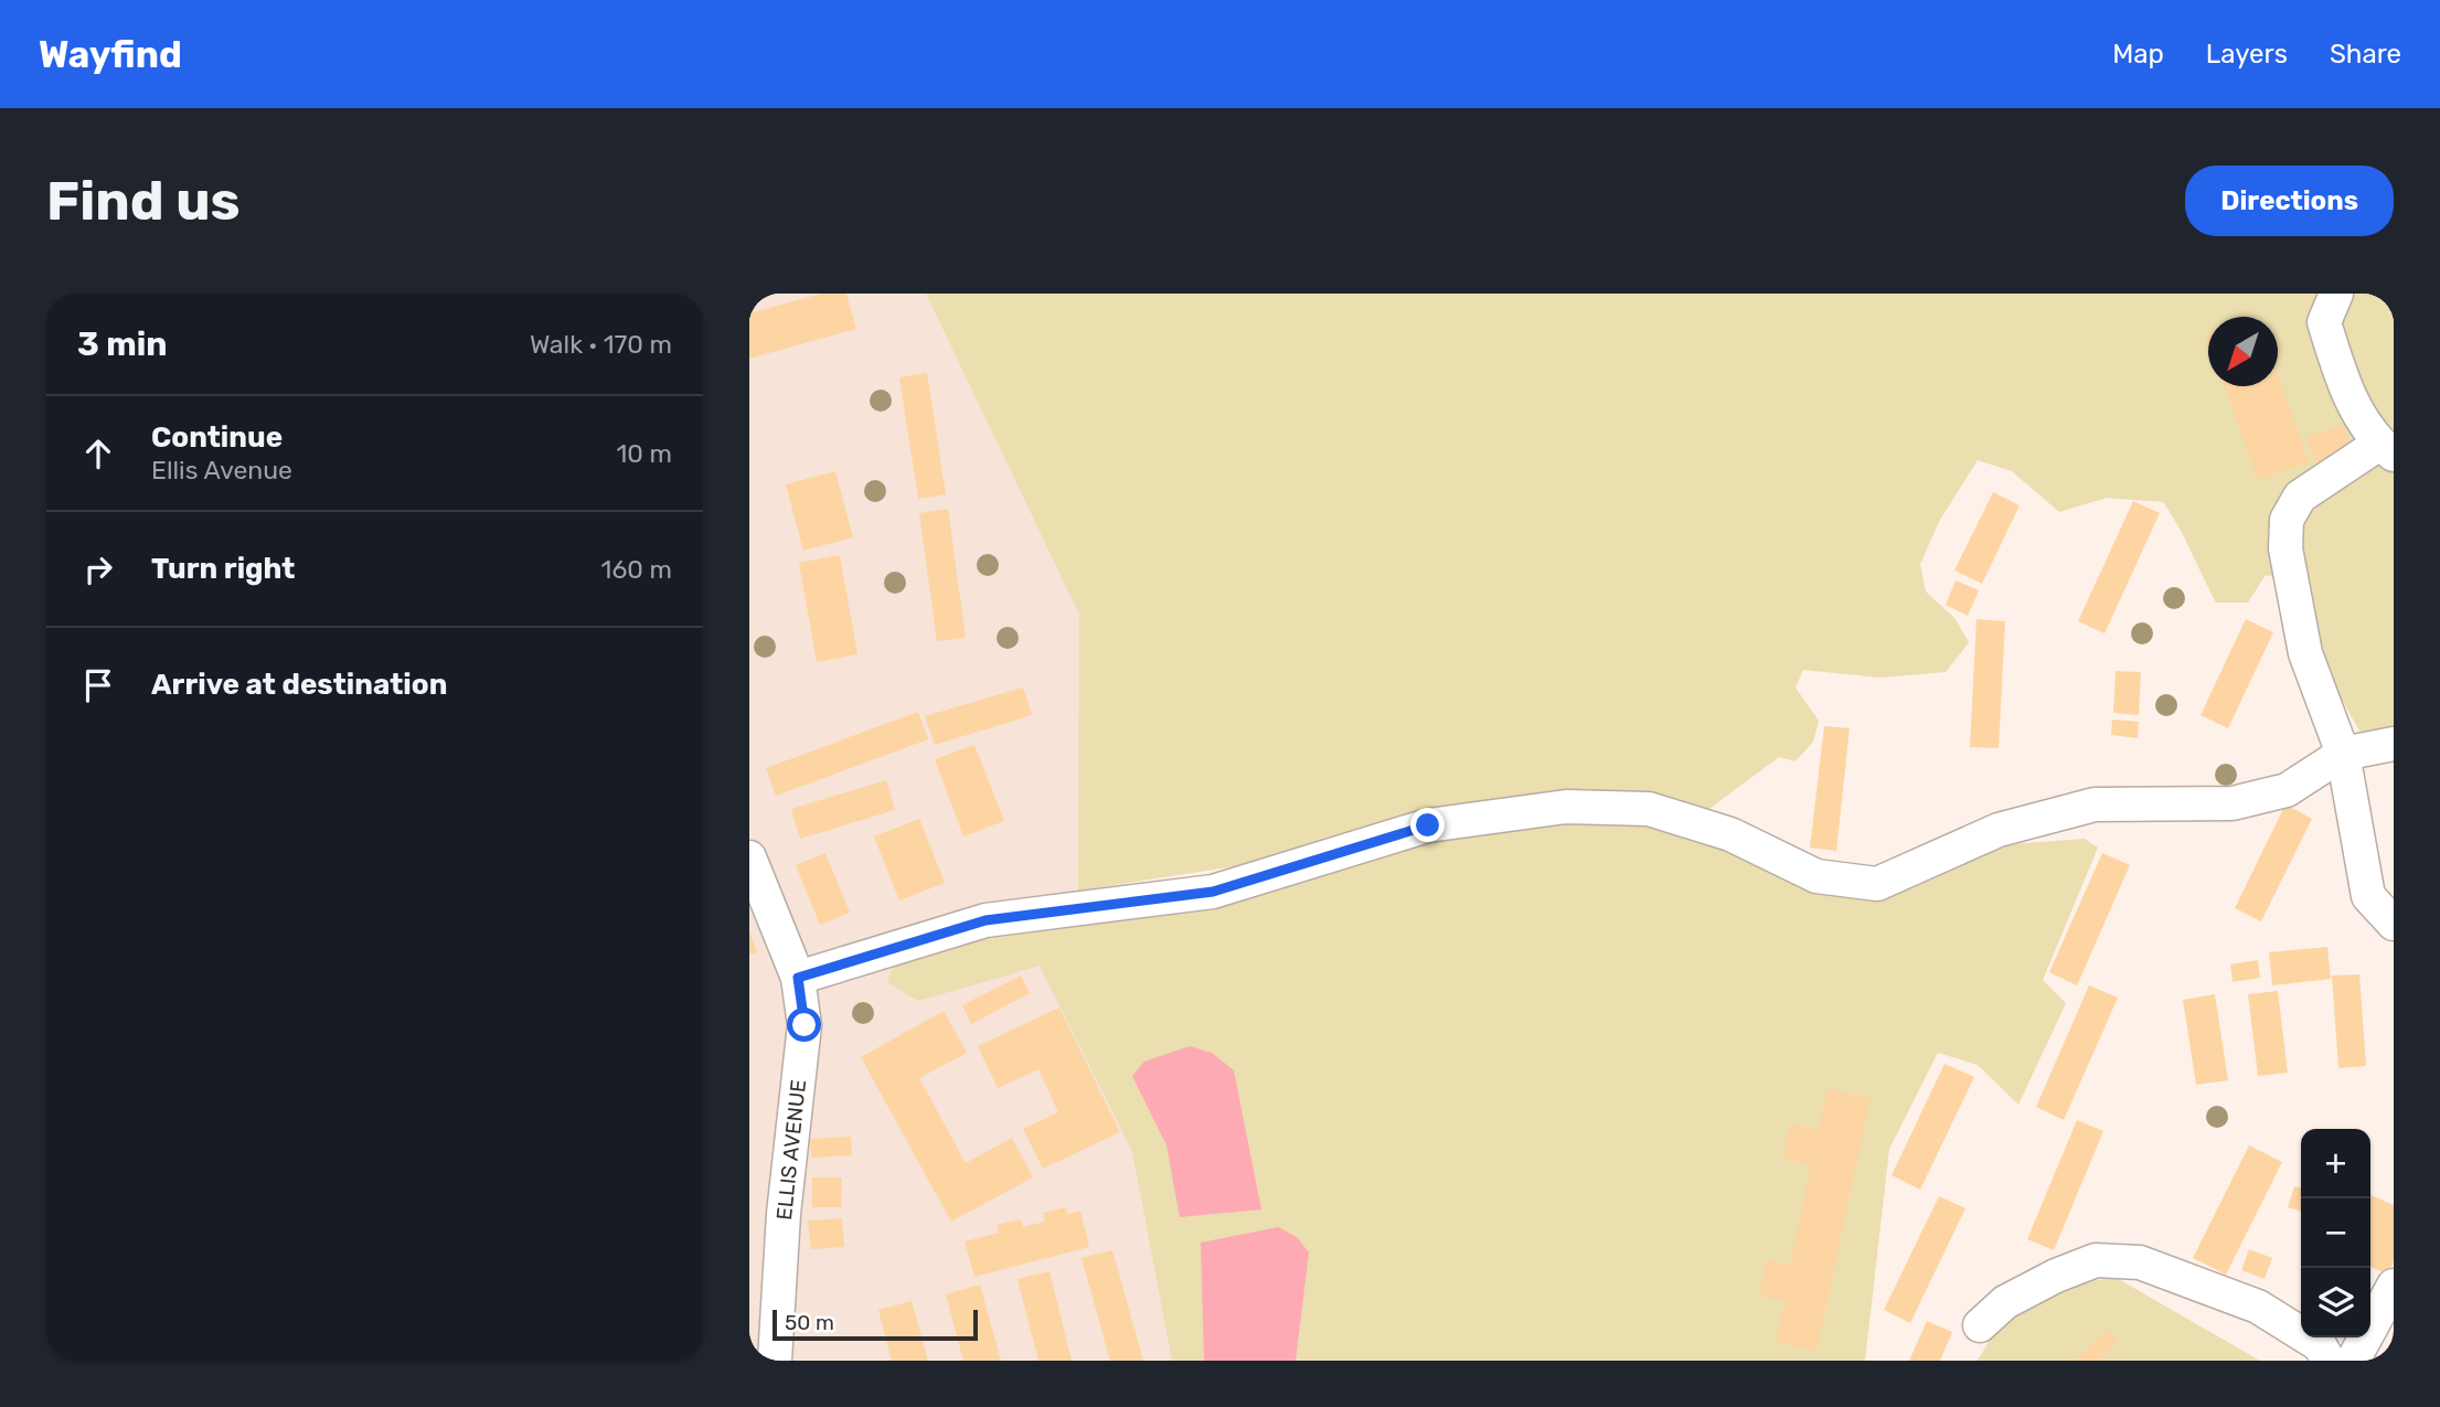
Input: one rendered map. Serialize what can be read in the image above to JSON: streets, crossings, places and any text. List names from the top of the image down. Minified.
{"streets":{"street":["ELLIS AVENUE"]},"scale_bar":"50 m","north":"bottom left","page":{"header":"Wayfind","nav":["Map","Layers","Share"],"buttons":"Directions","title":"Find us","heading":["3 min","Walk · 170 m"],"list":[["Continue","Ellis Avenue","10 m"],["Turn right","160 m"],"Arrive at destination"],"map_buttons":["+","−"],"scale":"50 m"}}
